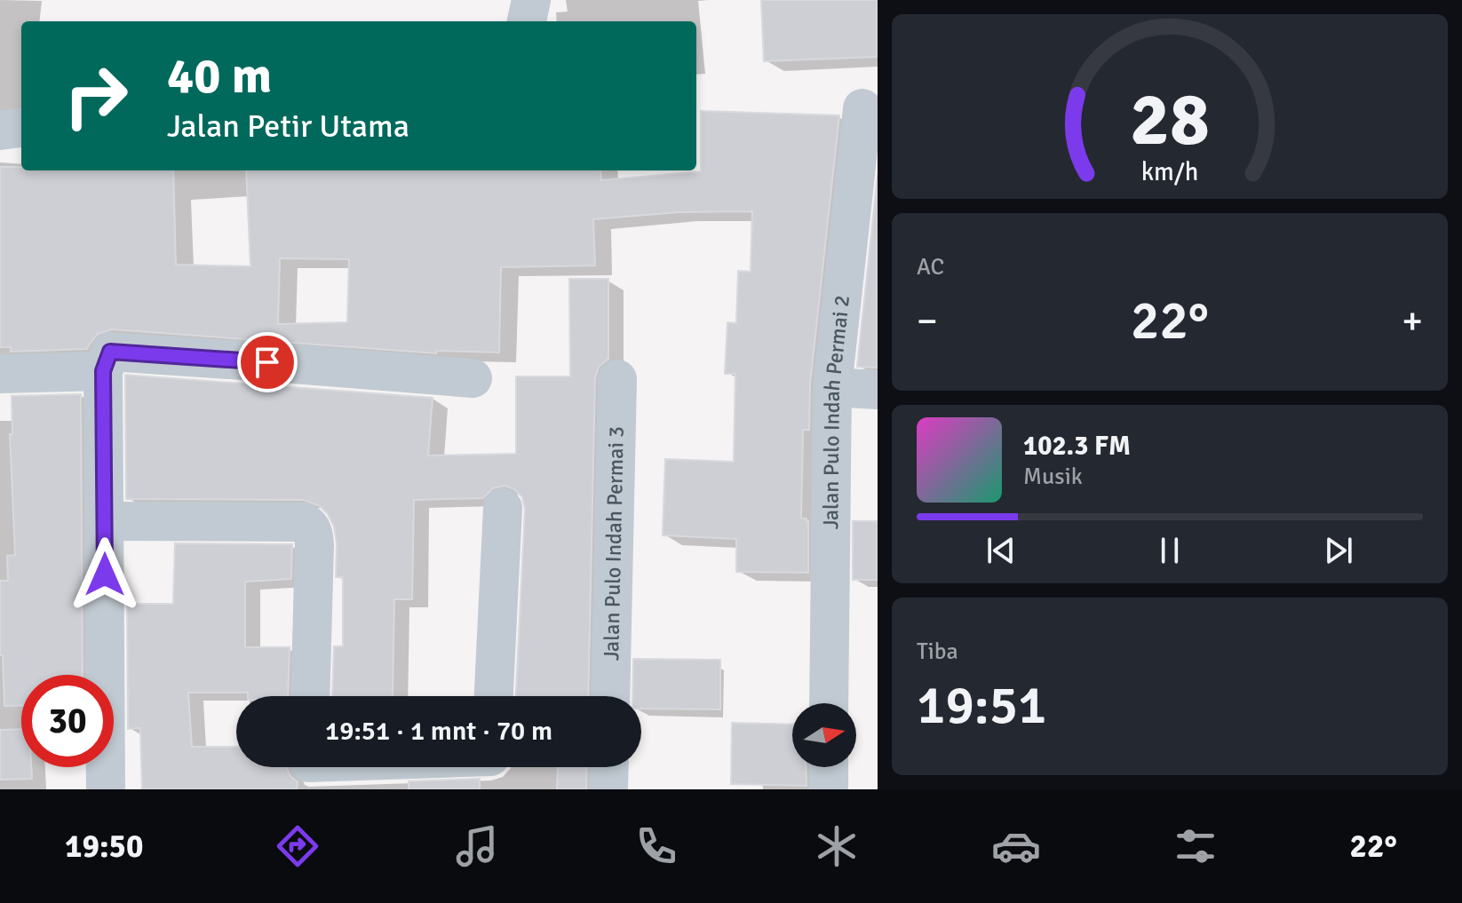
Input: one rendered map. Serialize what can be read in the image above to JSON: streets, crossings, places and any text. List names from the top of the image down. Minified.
{"streets":{"street":["Jalan Pulo Indah Permai 2","Jalan Pulo Indah Permai 3"]},"north":"right","page":{"turn":["40 m","Jalan Petir Utama"],"tile":["AC",["Tiba","19:51"]],"heat":["−","22°","+"],"song":["102.3 FM","Musik"],"limit":"30","trip":"19:51 · 1 mnt · 70 m","tabs":["19:50","22°"],"gauge":["28","km/h"]}}
